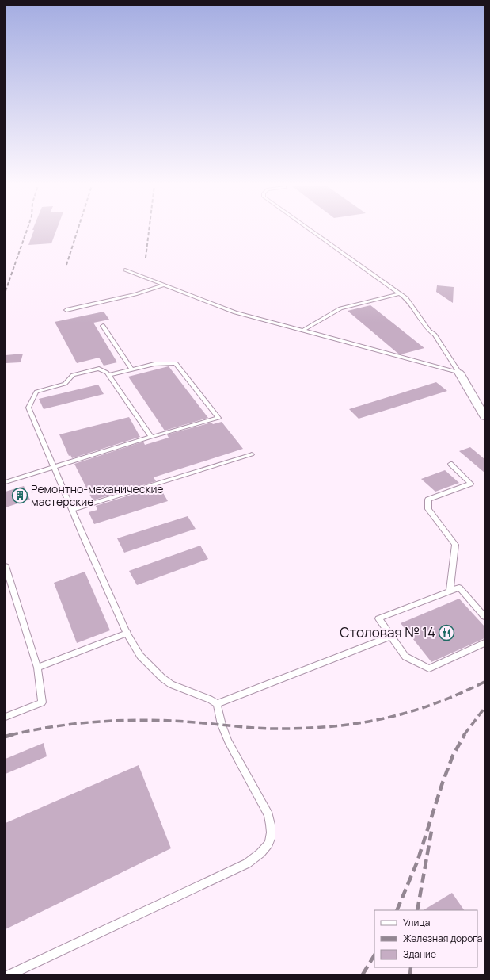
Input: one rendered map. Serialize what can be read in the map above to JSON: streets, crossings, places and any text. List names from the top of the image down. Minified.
{"places":{"building":["Ремонтно-механические мастерские"],"restaurant":["Cтоловая № 14"]},"legend":["Улица","Железная дорога","Здание"]}
